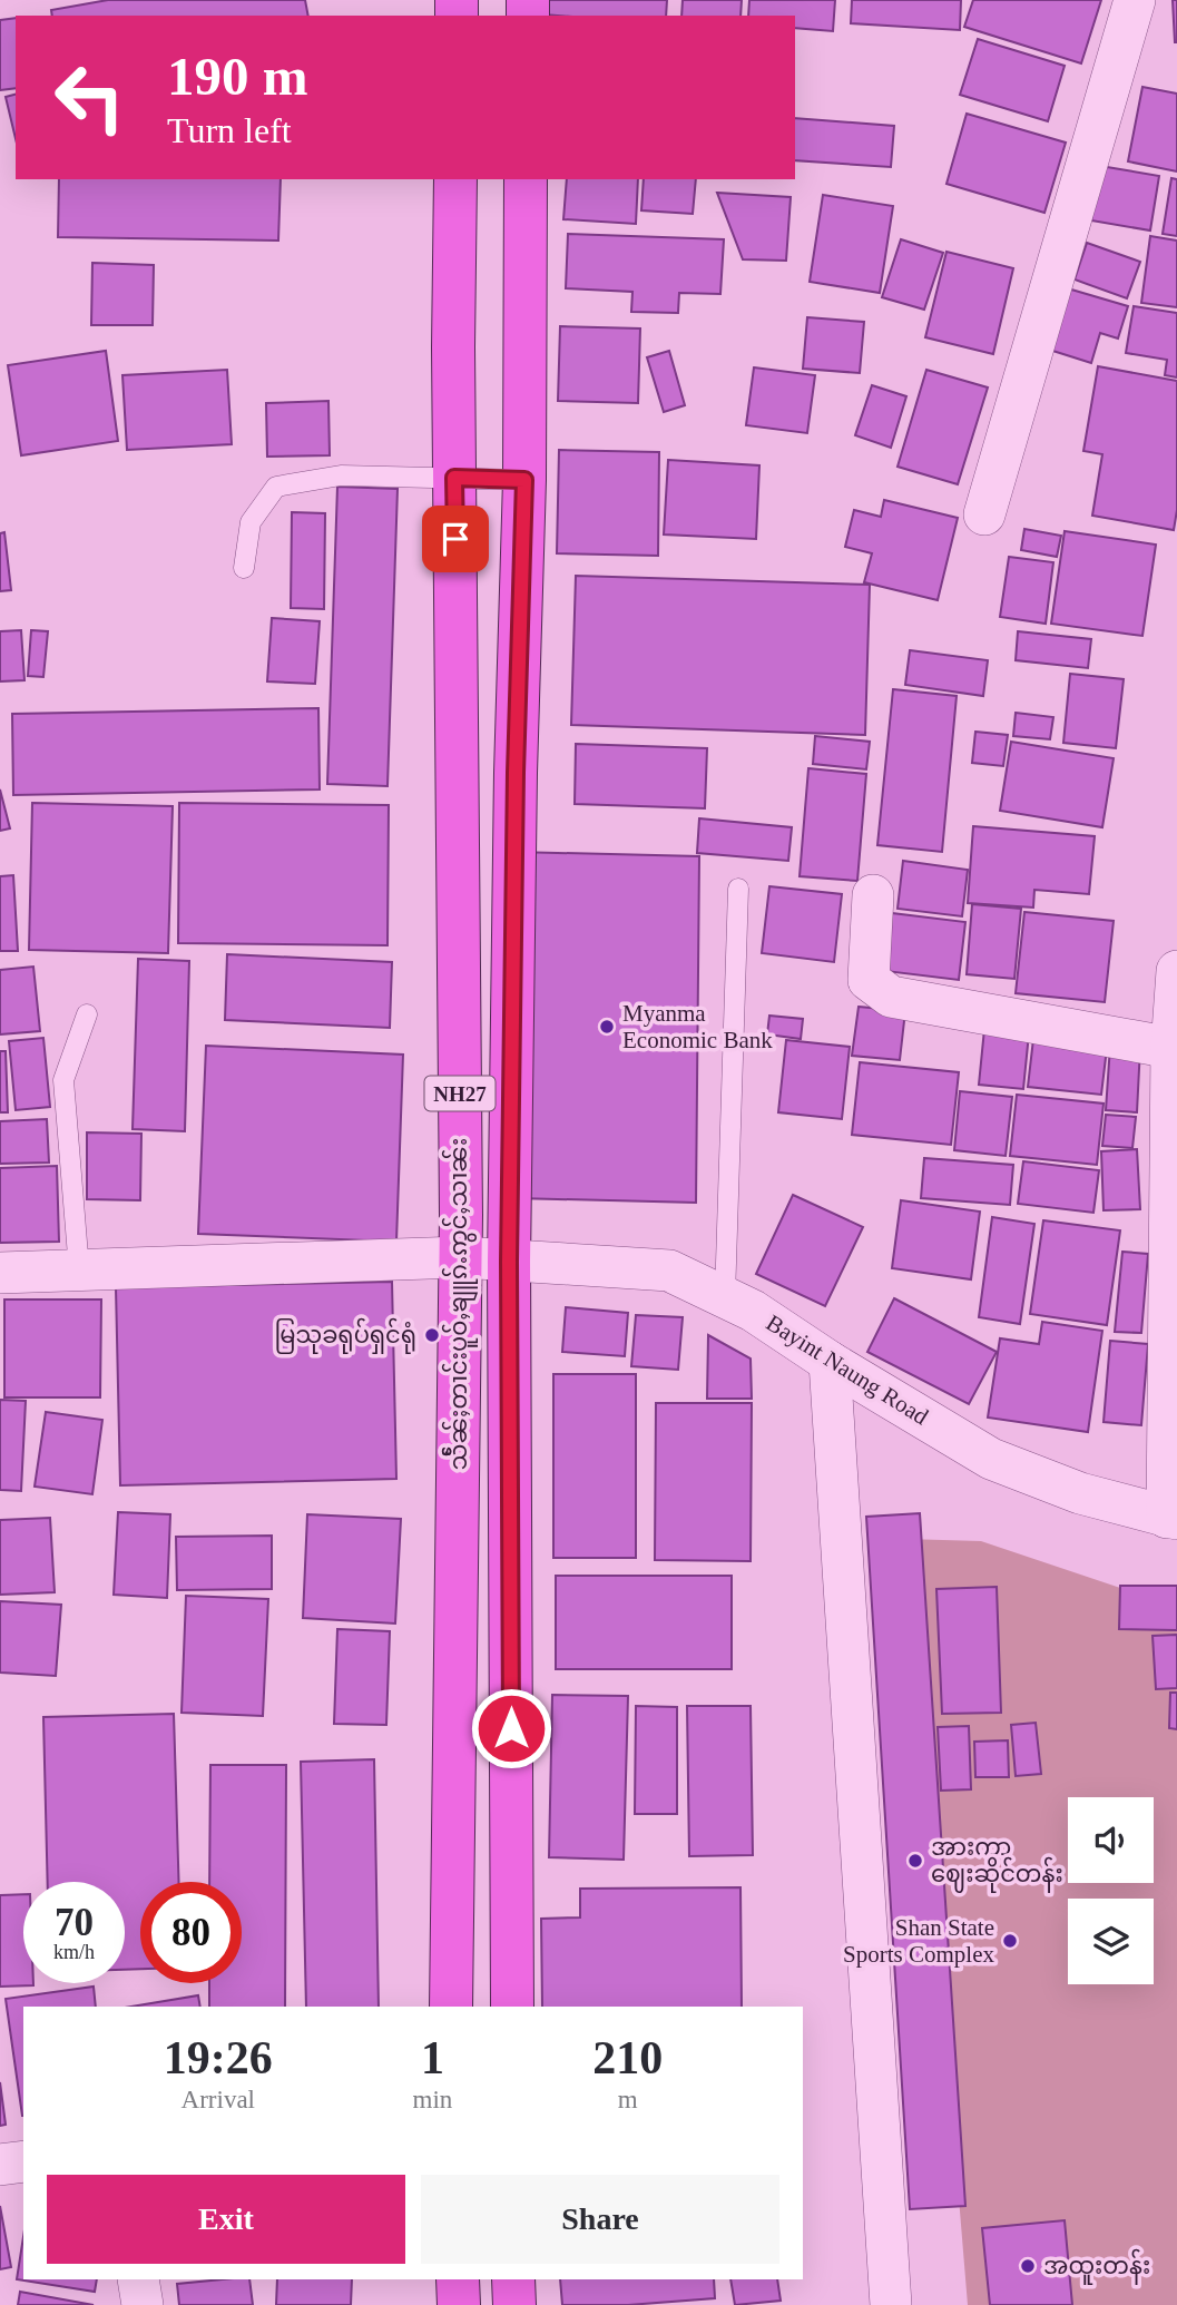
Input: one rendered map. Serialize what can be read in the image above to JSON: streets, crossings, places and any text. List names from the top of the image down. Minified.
{"streets":{"highway":["NH27","သဵႅၼ်ႈတၢင်းပူဝ်ႇၶျူၵ်ႉဢွင်ႇသၢၼ်း"],"street":["Bayint Naung Road"]},"crossings":[["NH27","Bayint Naung Road"],["သဵႅၼ်ႈတၢင်းပူဝ်ႇၶျူၵ်ႉဢွင်ႇသၢၼ်း","Bayint Naung Road"]],"places":["Myanma Economic Bank","မြသုခရုပ်ရှင်ရုံ","အားကာ ဈေးဆိုင်တန်း","Shan State Sports Complex","အထူးတန်း"],"page":{"turn":["190 m","Turn left"],"speed":"70 km/h","limit":"80","eta":["19:26","Arrival","1","min","210","m"],"buttons":["Exit","Share"]}}
